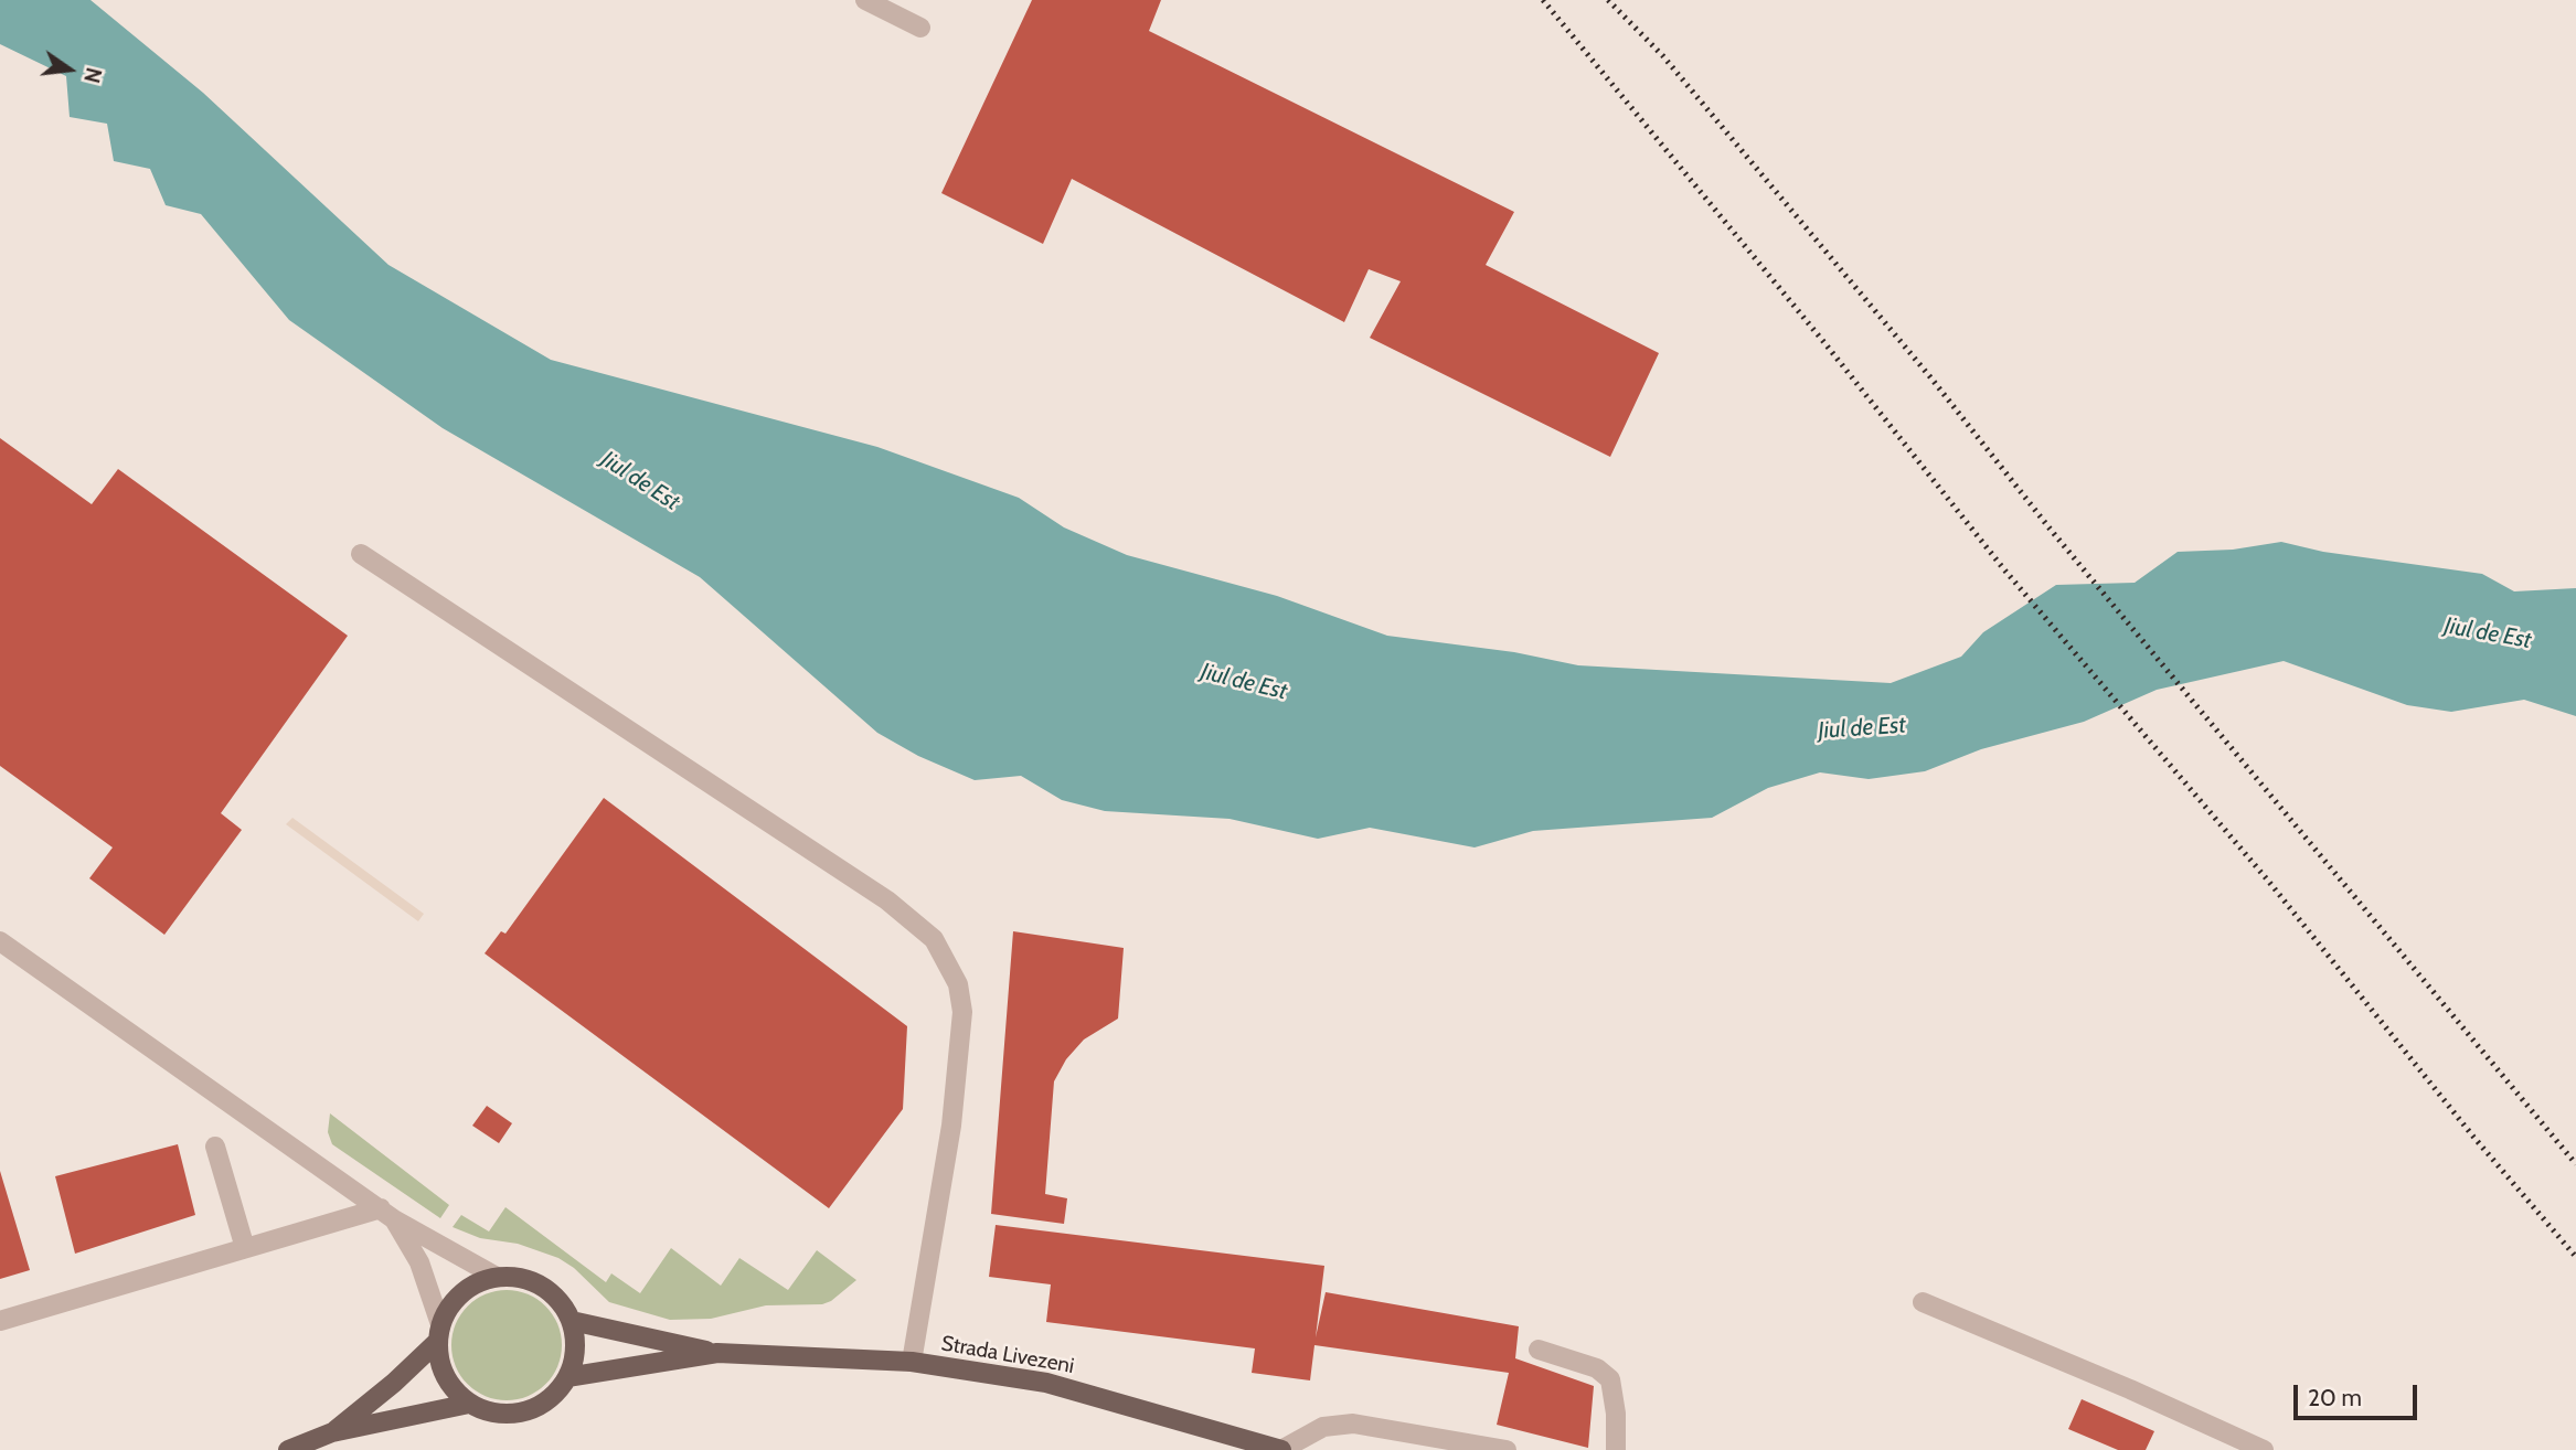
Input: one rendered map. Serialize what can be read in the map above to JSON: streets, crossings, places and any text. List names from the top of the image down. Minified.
{"streets":{"main road":["Strada Livezeni"]},"water":["Jiul de Est"],"scale_bar":"20 m","north":"right"}
